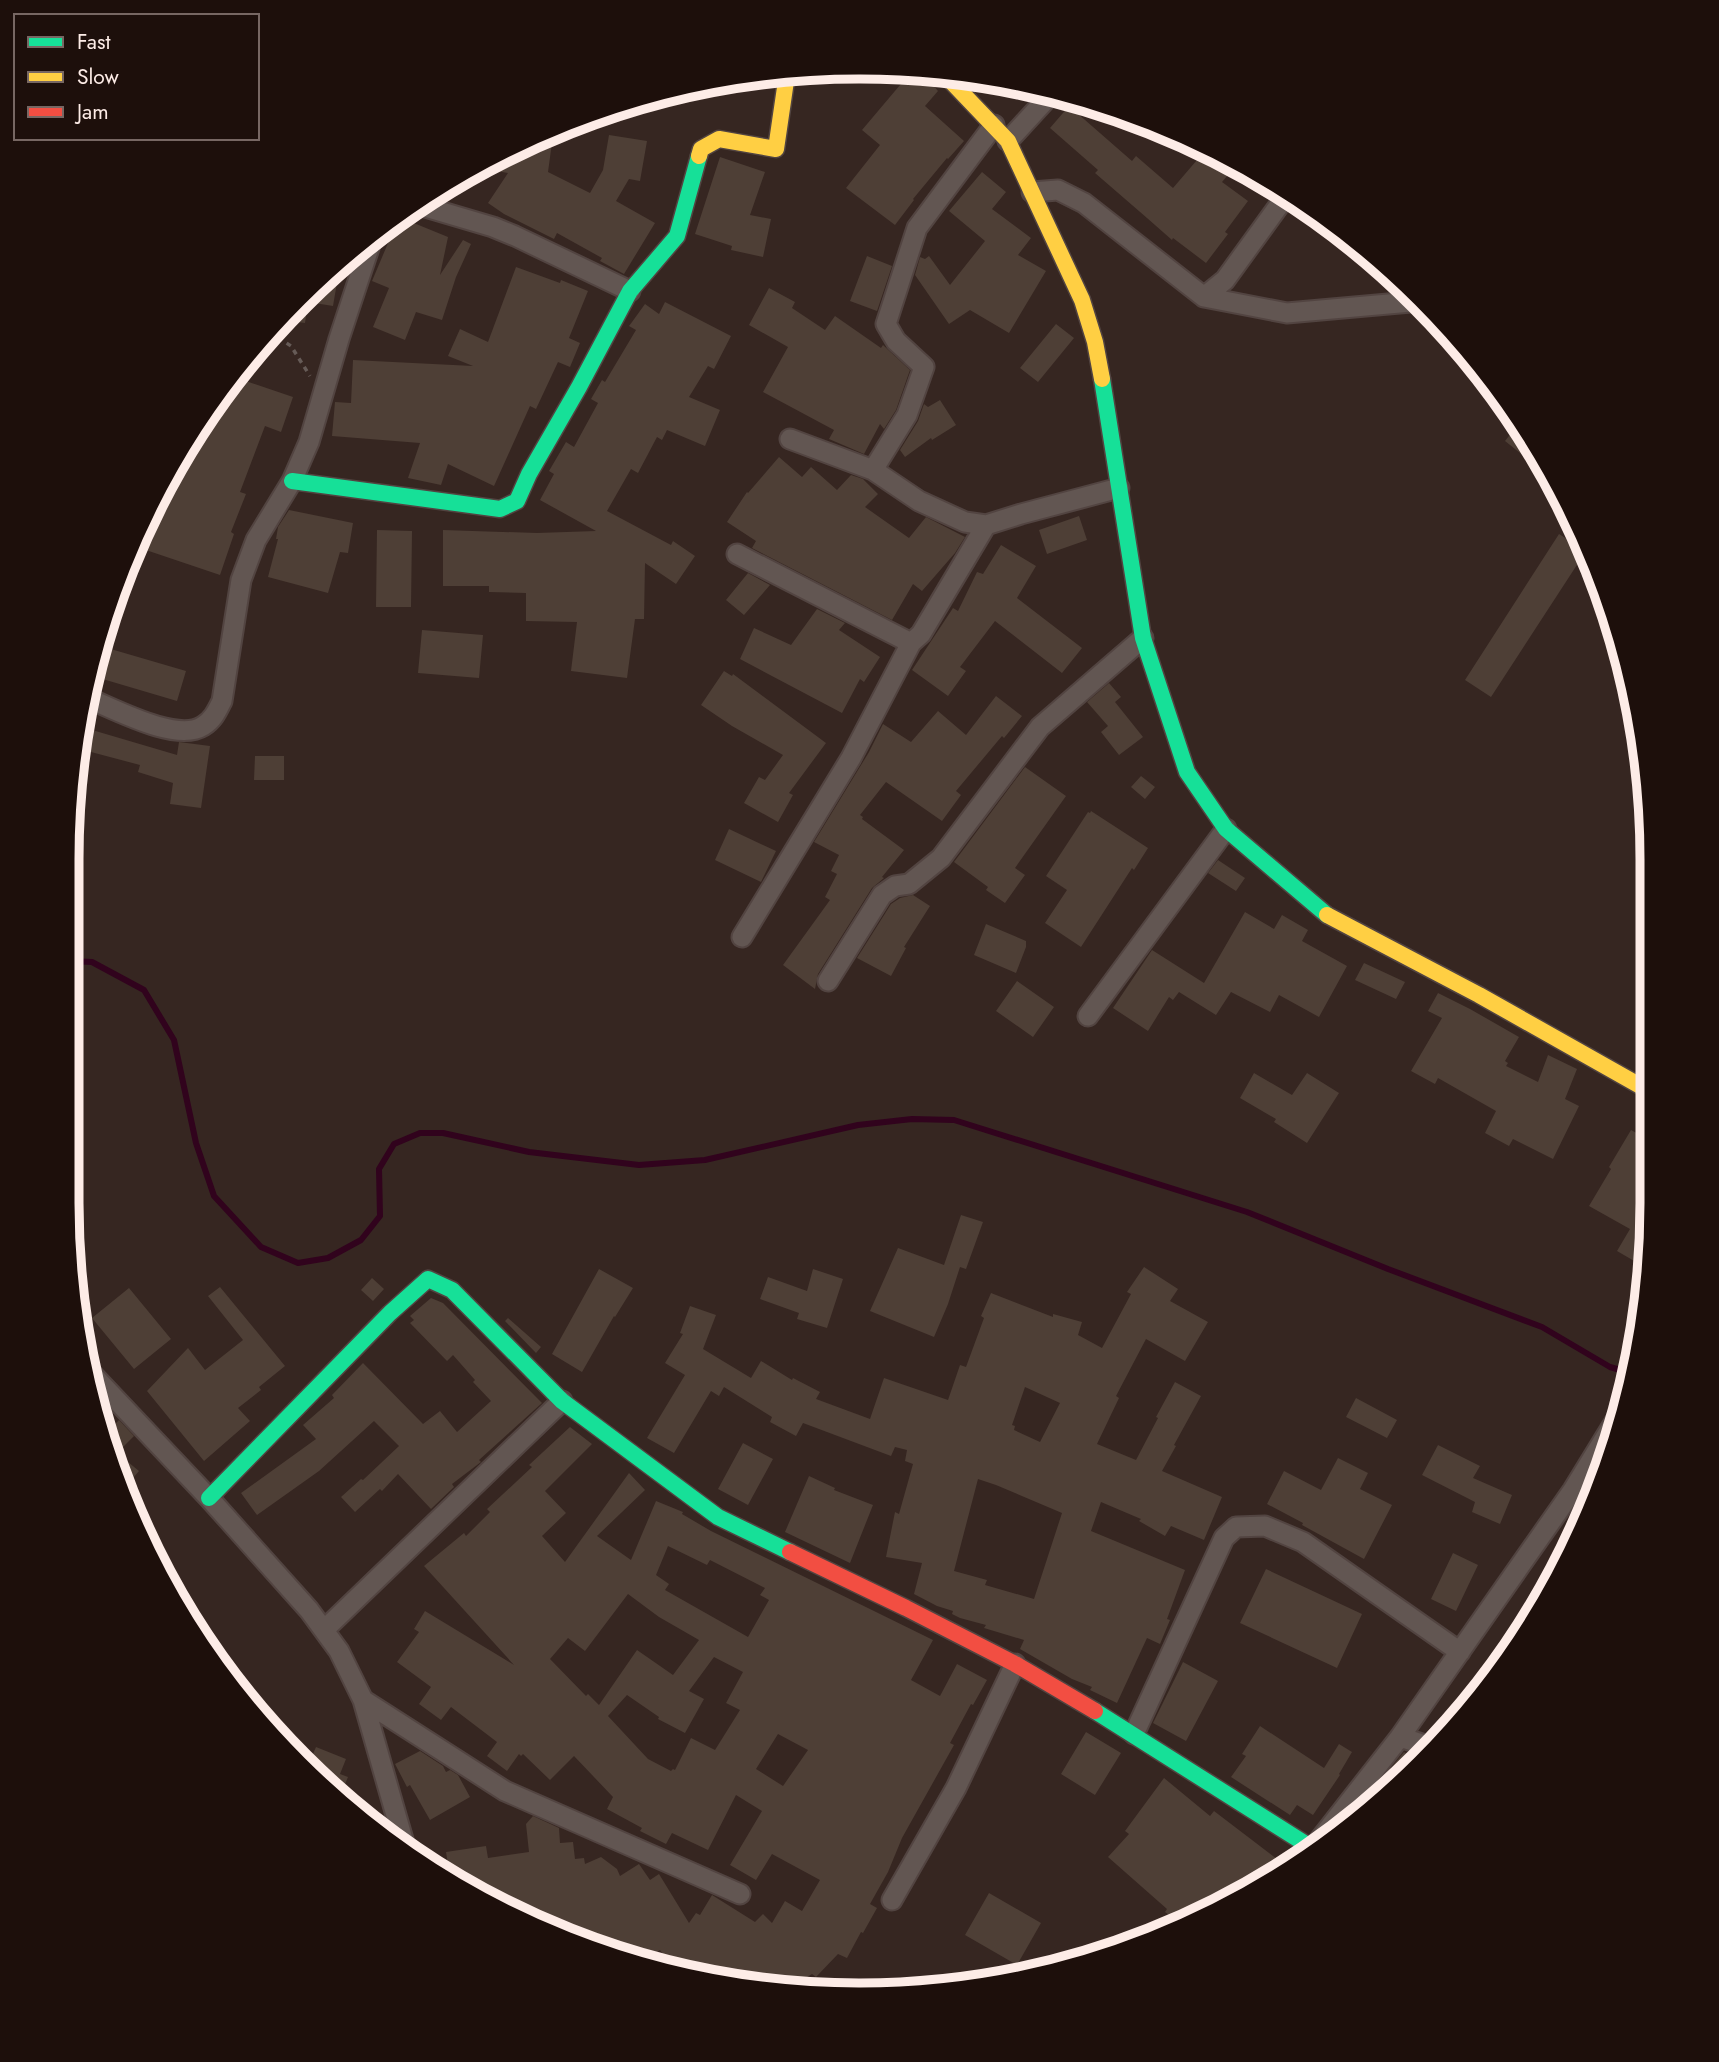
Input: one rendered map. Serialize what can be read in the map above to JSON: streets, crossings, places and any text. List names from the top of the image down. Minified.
{"legend":["Fast","Slow","Jam"]}
